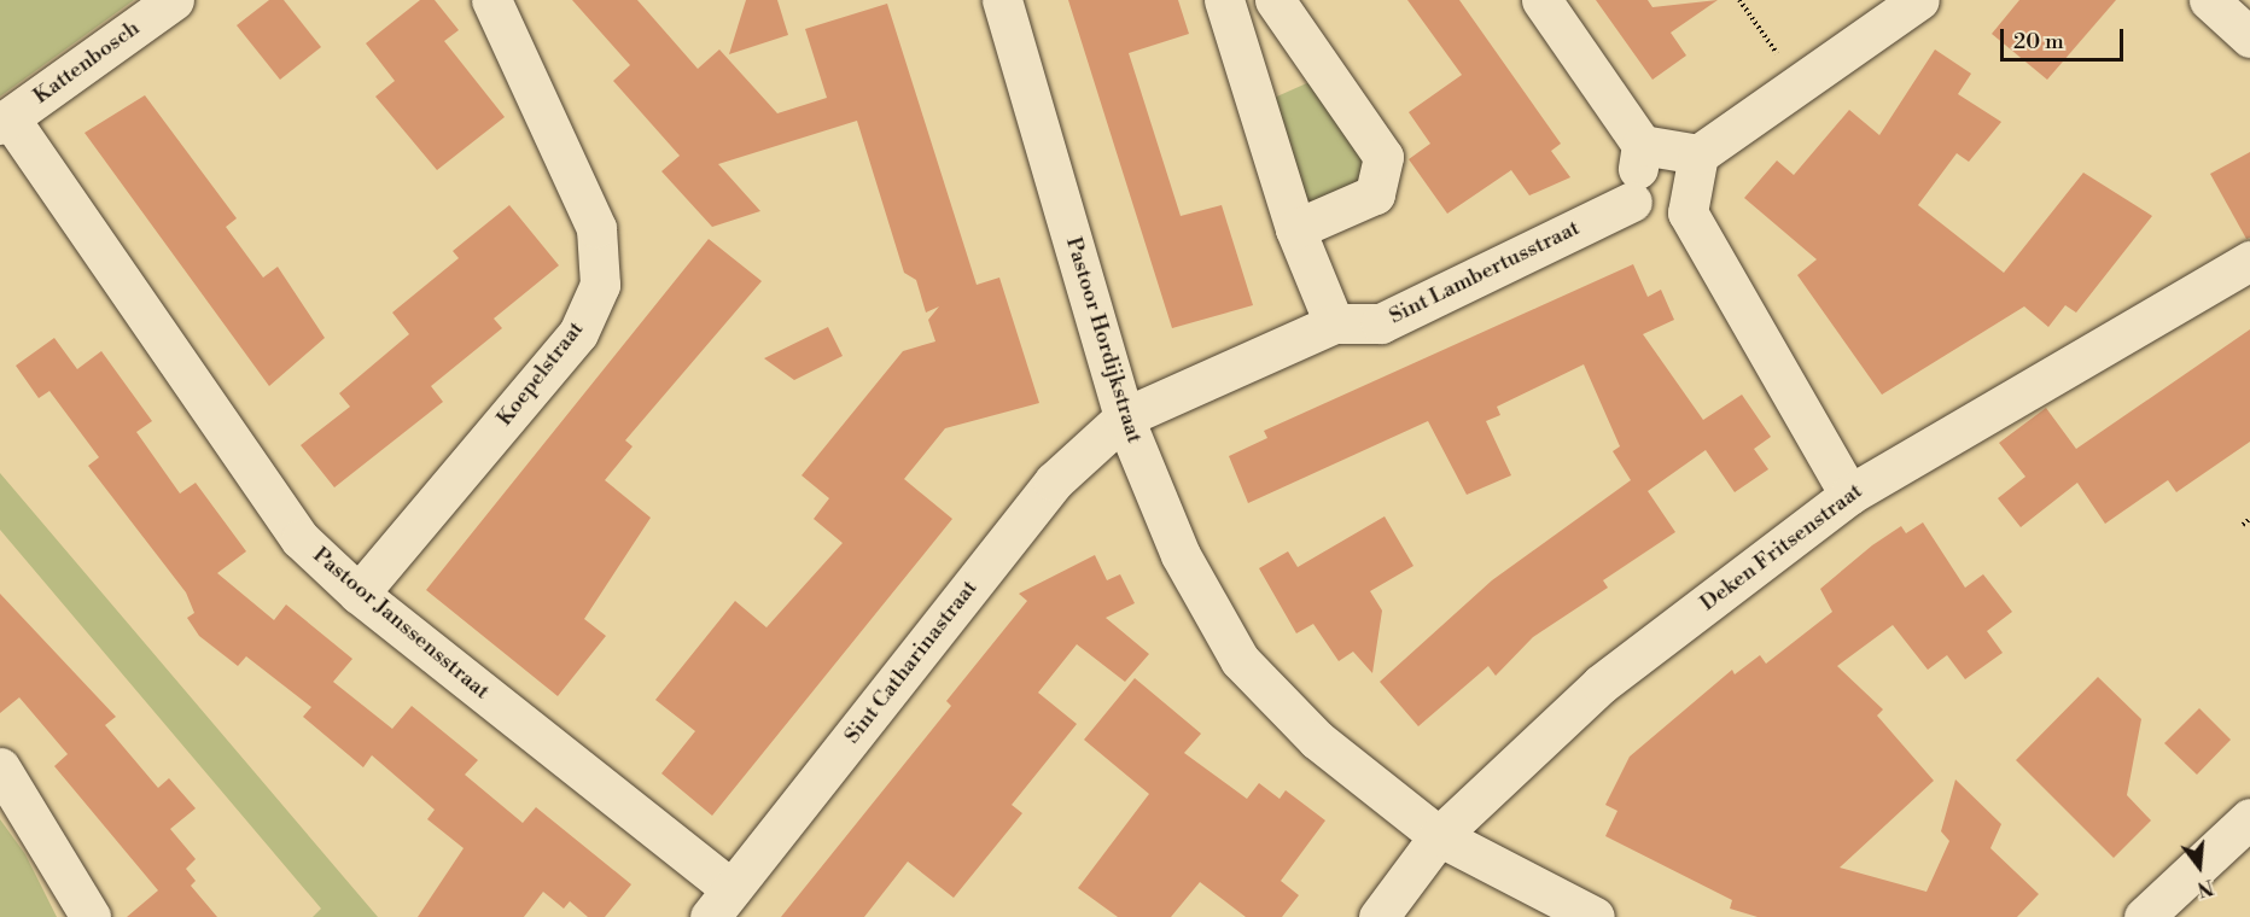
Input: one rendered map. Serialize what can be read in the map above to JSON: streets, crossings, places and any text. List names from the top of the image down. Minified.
{"streets":{"street":["Kattenbosch","Sint Lambertusstraat","Pastoor Hordijkstraat","Koepelstraat","Deken Fritsenstraat","Pastoor Janssensstraat","Sint Catharinastraat"]},"crossings":[["Kattenbosch","Pastoor Janssensstraat"],["Sint Lambertusstraat","Pastoor Hordijkstraat"],["Sint Lambertusstraat","Sint Catharinastraat"],["Pastoor Hordijkstraat","Deken Fritsenstraat"],["Pastoor Hordijkstraat","Sint Catharinastraat"],["Koepelstraat","Pastoor Janssensstraat"],["Pastoor Janssensstraat","Sint Catharinastraat"]],"scale_bar":"20 m","north":"bottom"}
